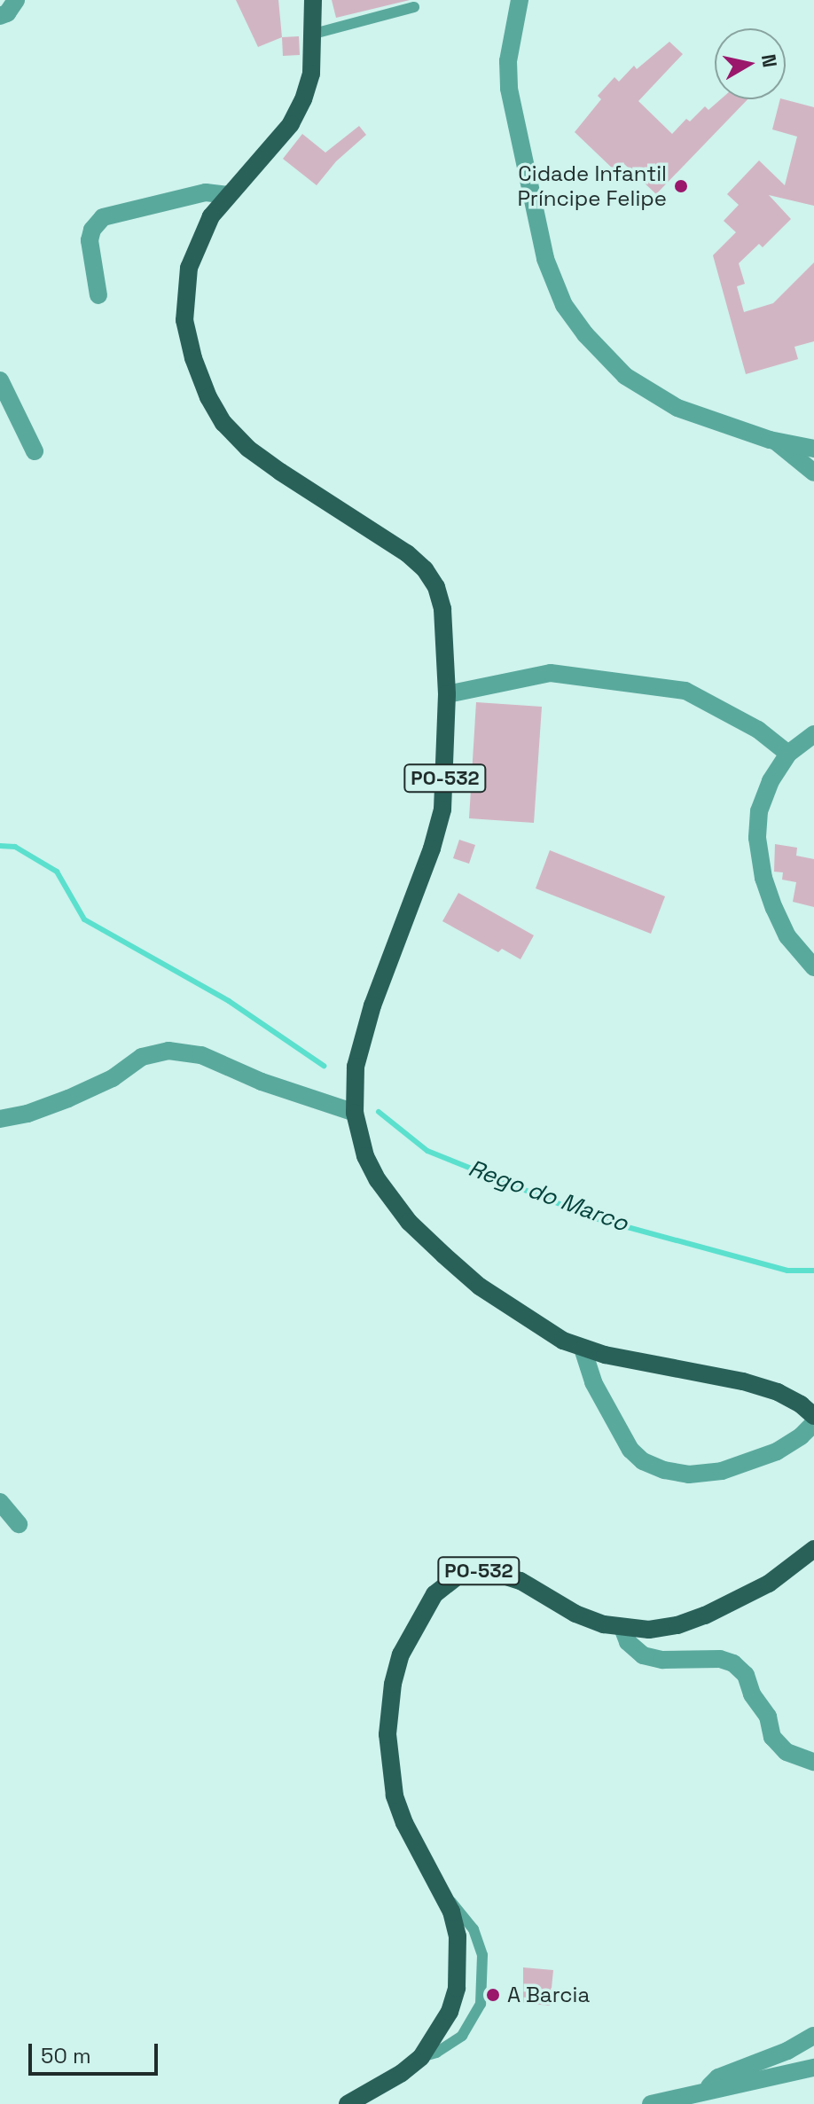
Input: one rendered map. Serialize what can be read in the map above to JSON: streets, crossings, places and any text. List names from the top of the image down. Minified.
{"streets":{"main road":["PO-532"]},"water":["Rego do Marco"],"places":["Cidade Infantil Príncipe Felipe","A Barcia"],"scale_bar":"50 m","north":"right"}
